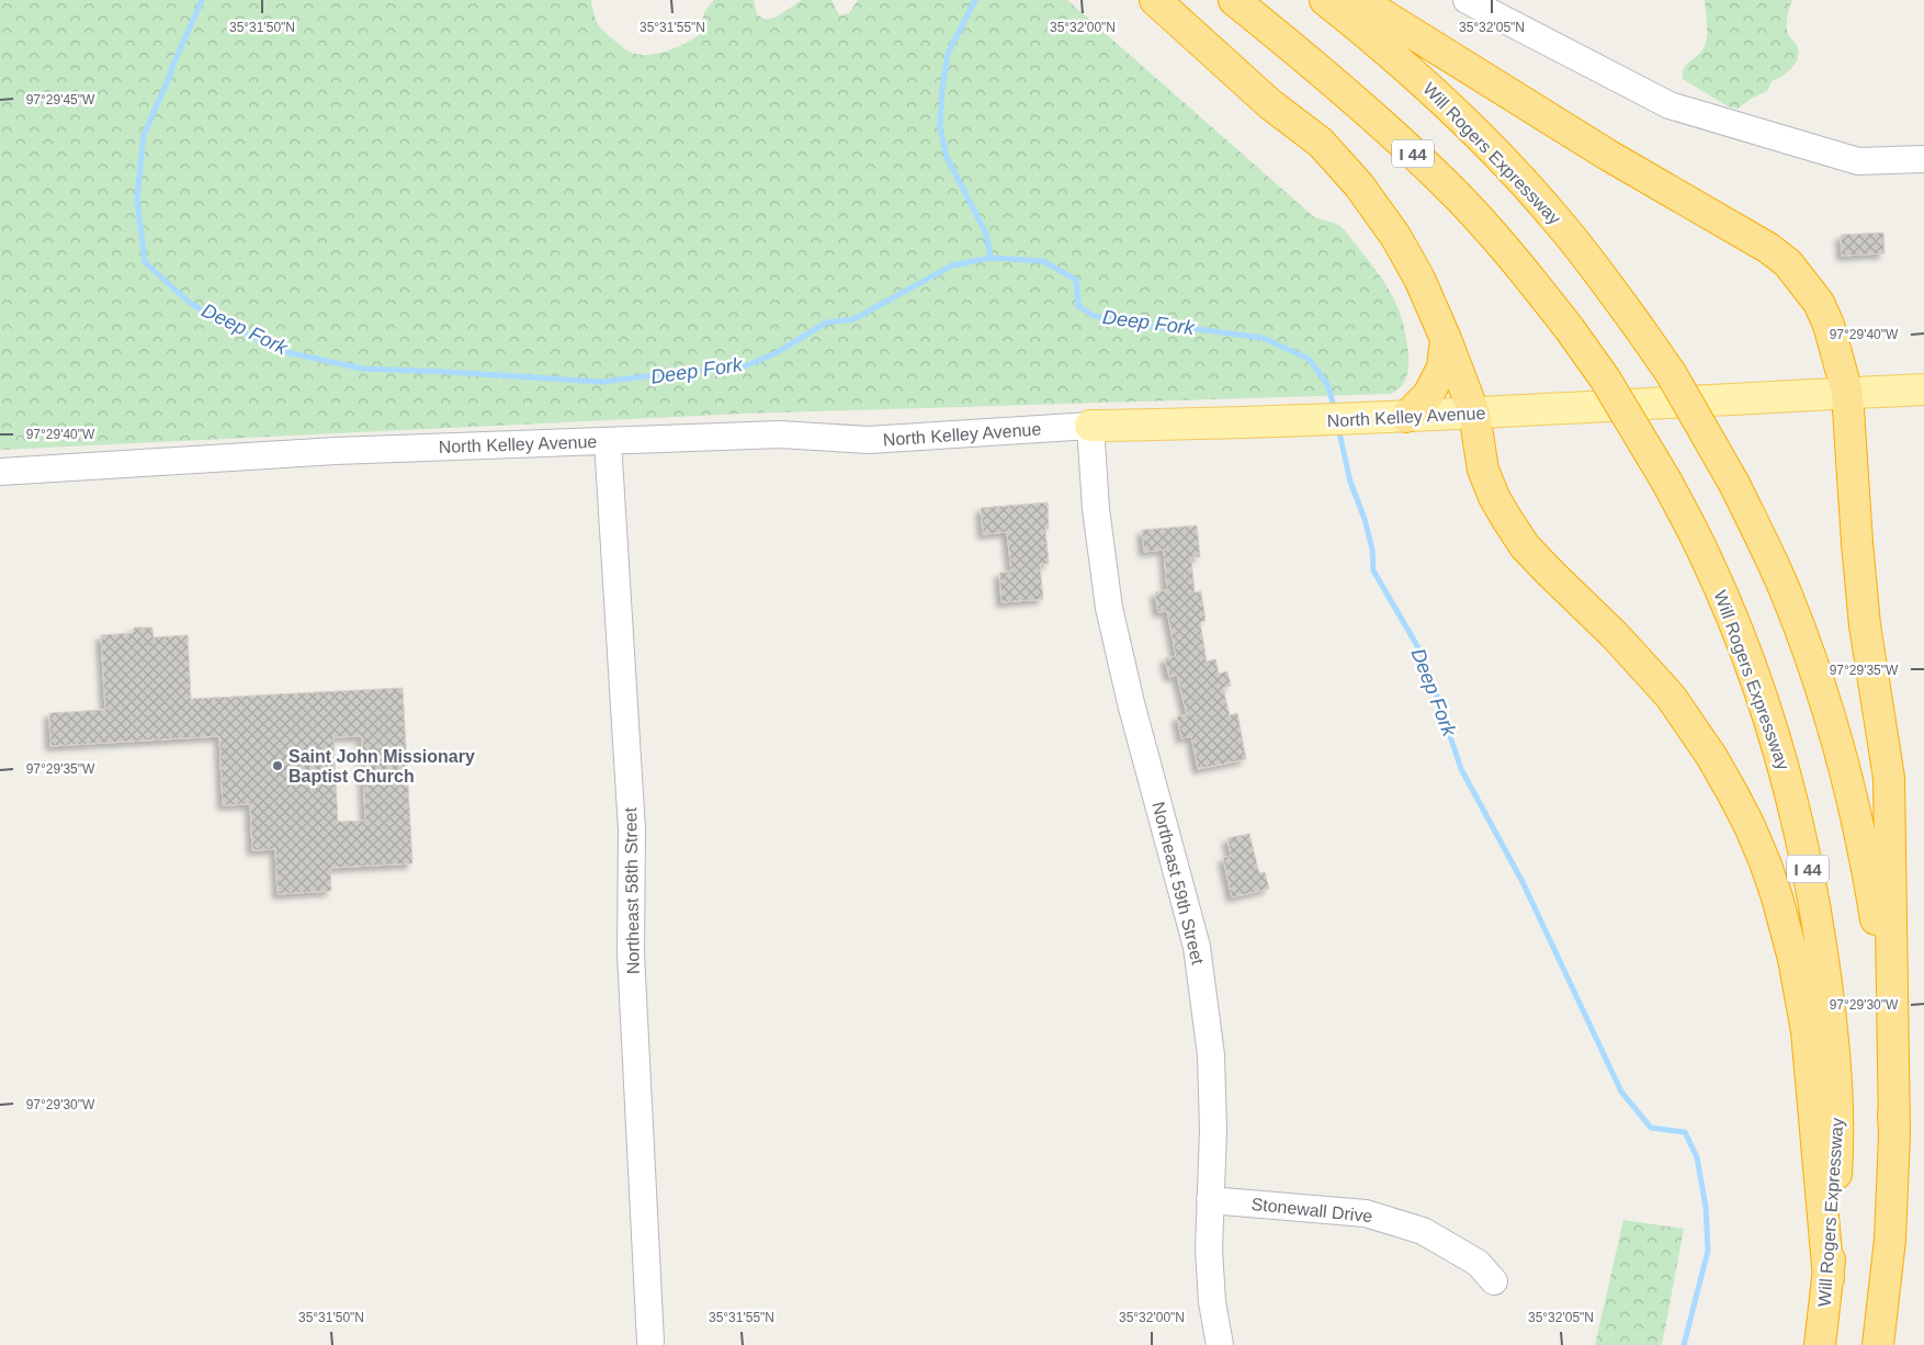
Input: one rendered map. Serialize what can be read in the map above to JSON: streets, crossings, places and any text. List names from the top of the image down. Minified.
{"streets":{"highway":["I 44","Will Rogers Expressway"],"main road":["North Kelley Avenue"],"street":["Northeast 59th Street","Northeast 58th Street","Stonewall Drive"]},"crossings":[["North Kelley Avenue","Northeast 59th Street"],["North Kelley Avenue","Northeast 58th Street"],["Northeast 59th Street","Stonewall Drive"]],"water":["Deep Fork"],"places":["Saint John Missionary Baptist Church"],"coordinates":["35°31'50\"N","35°31'55\"N","35°32'00\"N","35°32'05\"N","97°29'45\"W","97°29'40\"W","97°29'35\"W","97°29'30\"W"]}
